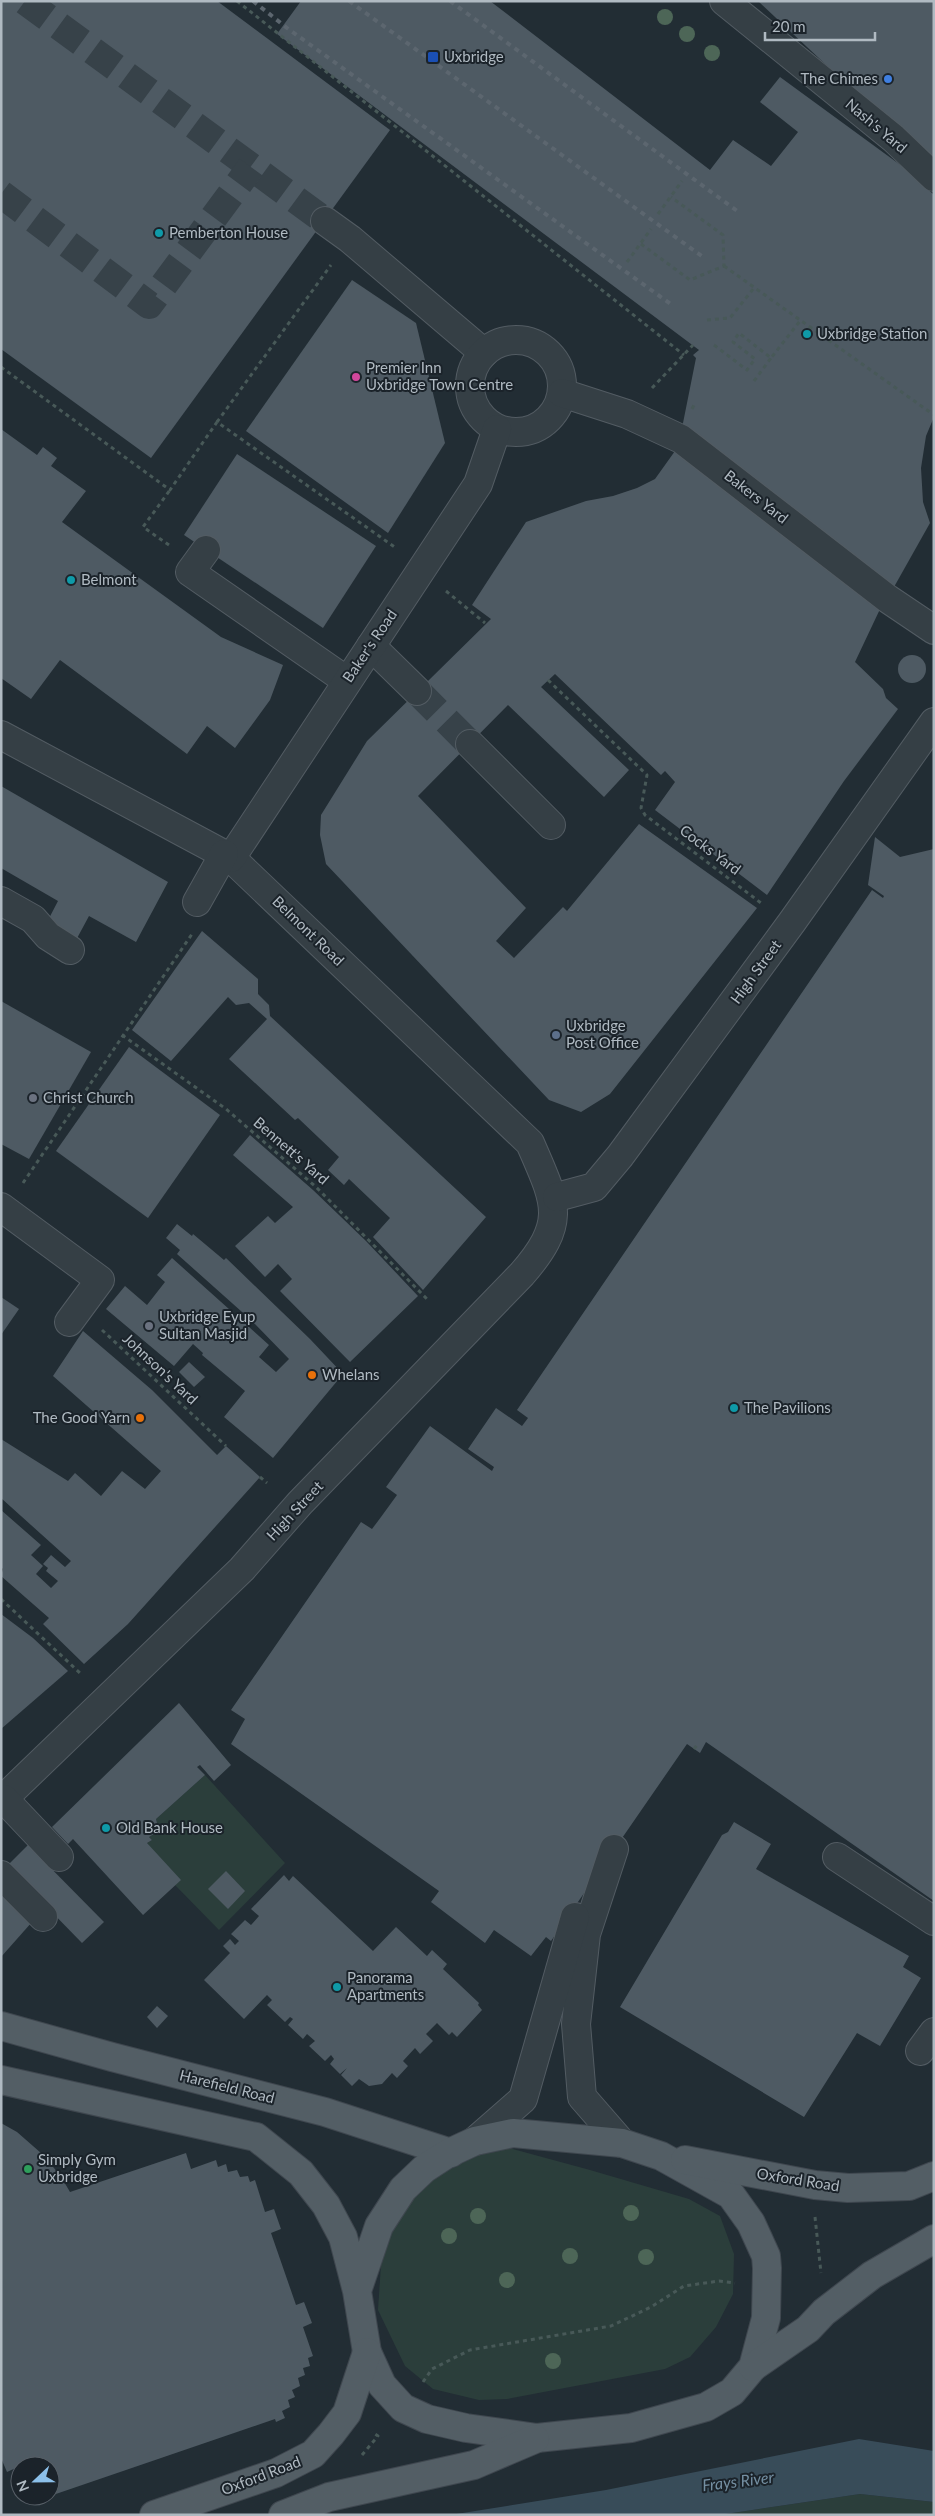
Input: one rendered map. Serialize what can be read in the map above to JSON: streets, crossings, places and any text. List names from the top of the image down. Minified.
{"streets":{"main road":["Harefield Road","Oxford Road"],"street":["Nash's Yard","Bakers Yard","Baker's Road","Belmont Road","High Street"],"path":["Cocks Yard","Bennett's Yard","Johnson's Yard"]},"crossings":[["Bakers Yard","Baker's Road"],["Baker's Road","Belmont Road"],["Belmont Road","High Street"]],"water":["Frays River"],"places":{"transit":["Uxbridge"],"other":["The Chimes","Pemberton House","Uxbridge Station","Premier Inn Uxbridge Town Centre","Belmont","Uxbridge Post Office","Christ Church","Uxbridge Eyup Sultan Masjid","Whelans","The Pavilions","The Good Yarn","Old Bank House","Panorama Apartments","Simply Gym Uxbridge"]},"scale_bar":"20 m","north":"left"}
